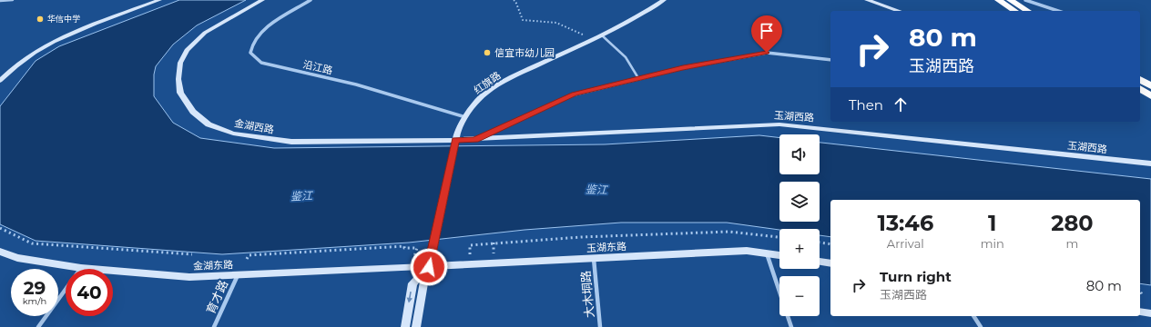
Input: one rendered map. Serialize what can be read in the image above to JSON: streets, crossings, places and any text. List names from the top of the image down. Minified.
{"streets":{"main road":["红旗路","玉湖西路","金湖西路","玉湖东路","金湖东路"],"street":["沿江路","大木垌路","育才路"]},"crossings":[["沿江路","红旗路"],["红旗路","玉湖西路"],["红旗路","金湖西路"],["红旗路","玉湖东路"],["红旗路","金湖东路"],["玉湖西路","金湖西路"],["玉湖东路","金湖东路"],["玉湖东路","大木垌路"],["金湖东路","育才路"]],"water":["鉴江"],"places":["华信中学","信宜市幼儿园"],"page":{"turn":["80 m","玉湖西路"],"then":"Then","map_buttons":["+","−"],"eta":["13:46","Arrival","1","min","280","m"],"list":[{"name":"Turn right","note":"玉湖西路","value":"80 m"}],"speed":"29 km/h","limit":"40"}}
